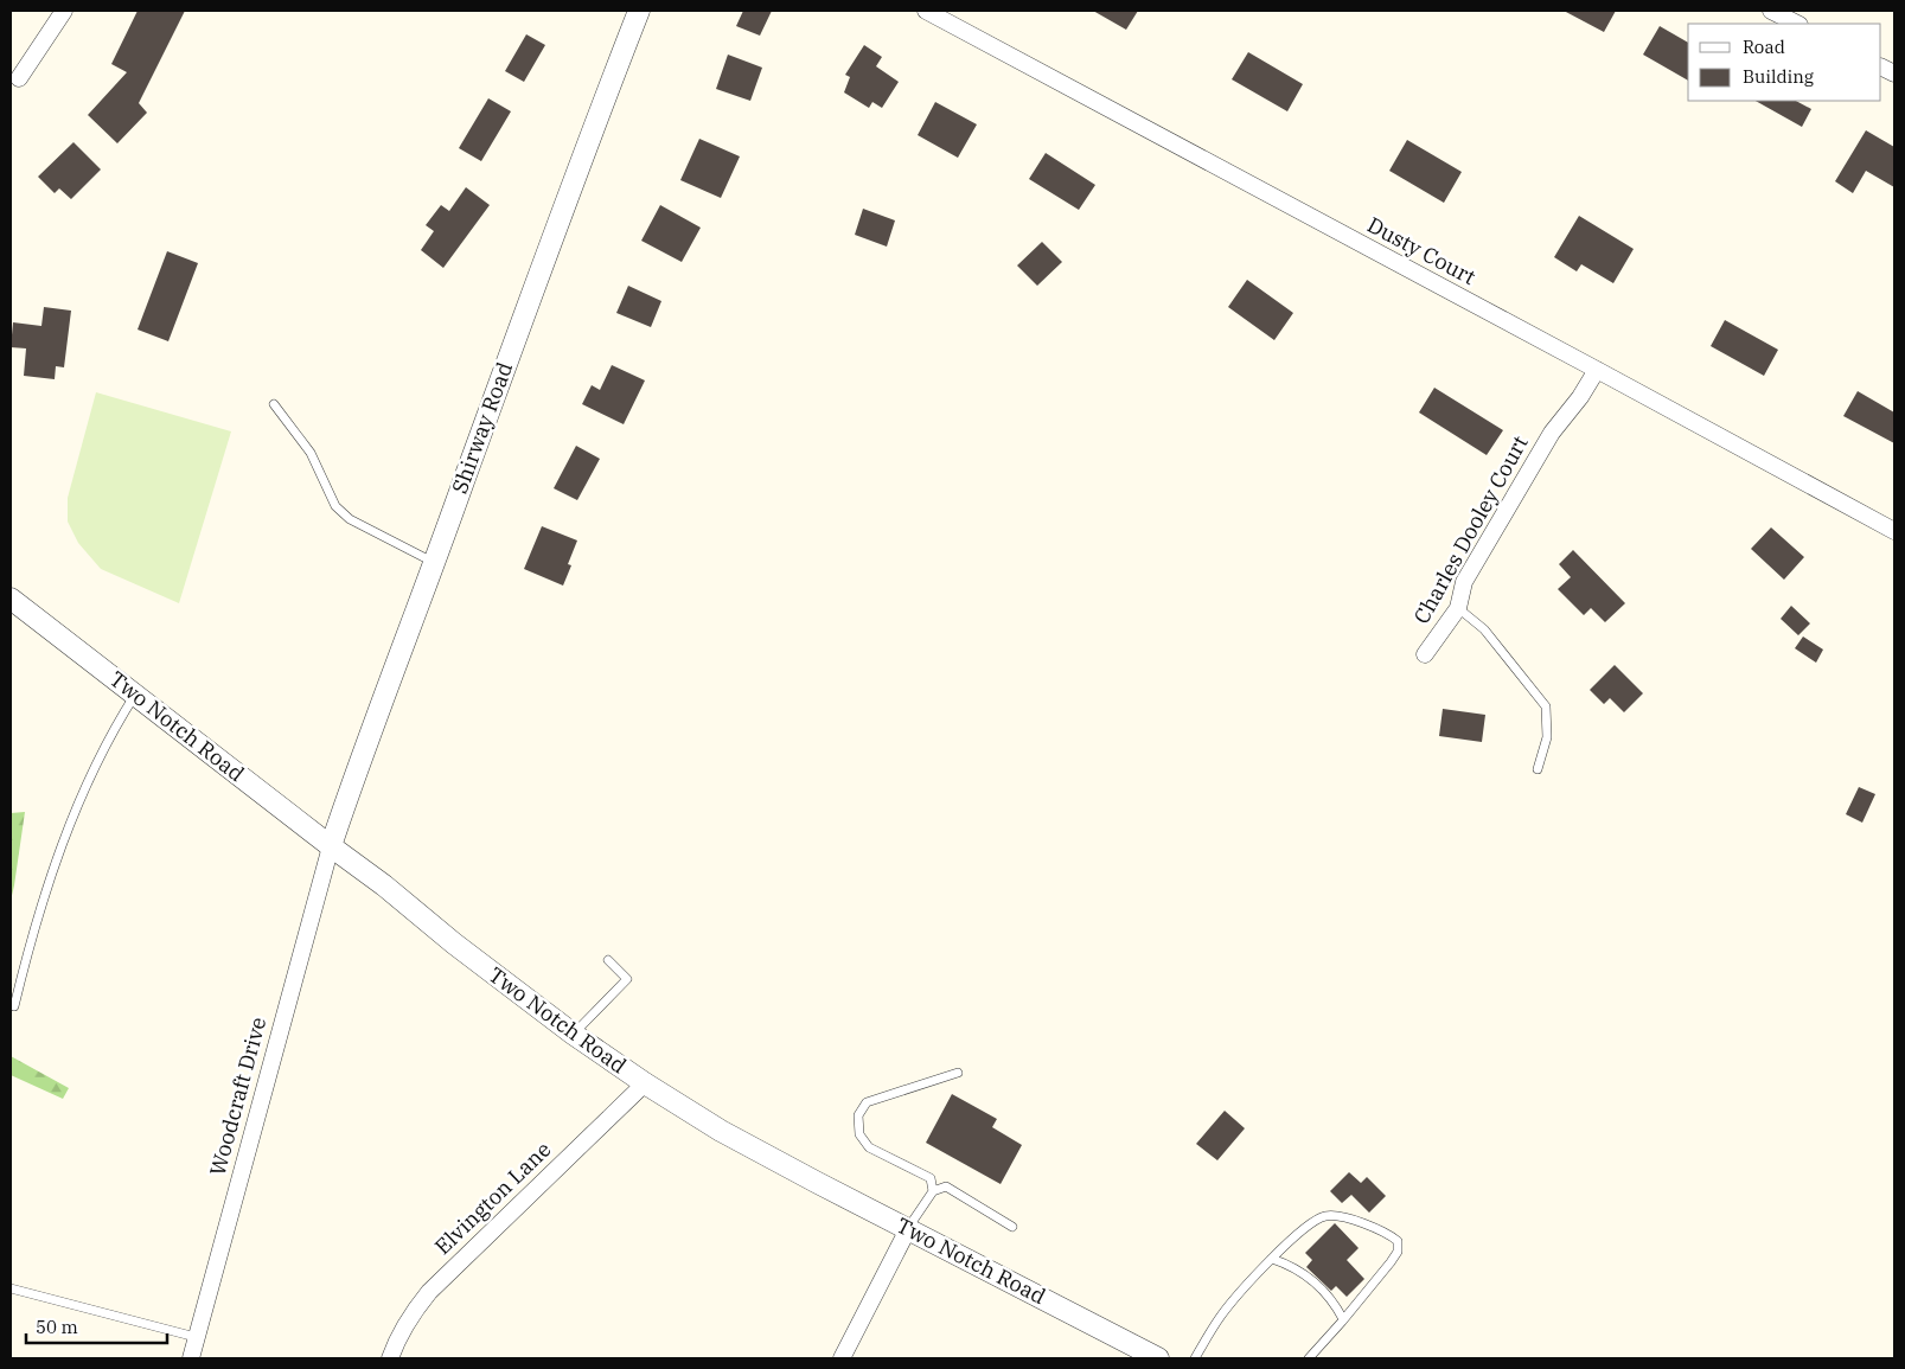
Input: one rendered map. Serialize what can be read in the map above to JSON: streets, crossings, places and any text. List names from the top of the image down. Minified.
{"streets":{"street":["Dusty Court","Shirway Road","Charles Dooley Court","Two Notch Road","Woodcraft Drive","Elvington Lane"]},"crossings":[["Dusty Court","Charles Dooley Court"],["Shirway Road","Two Notch Road"],["Shirway Road","Woodcraft Drive"],["Two Notch Road","Woodcraft Drive"],["Two Notch Road","Elvington Lane"]],"legend":["Road","Building"],"scale_bar":"50 m"}
